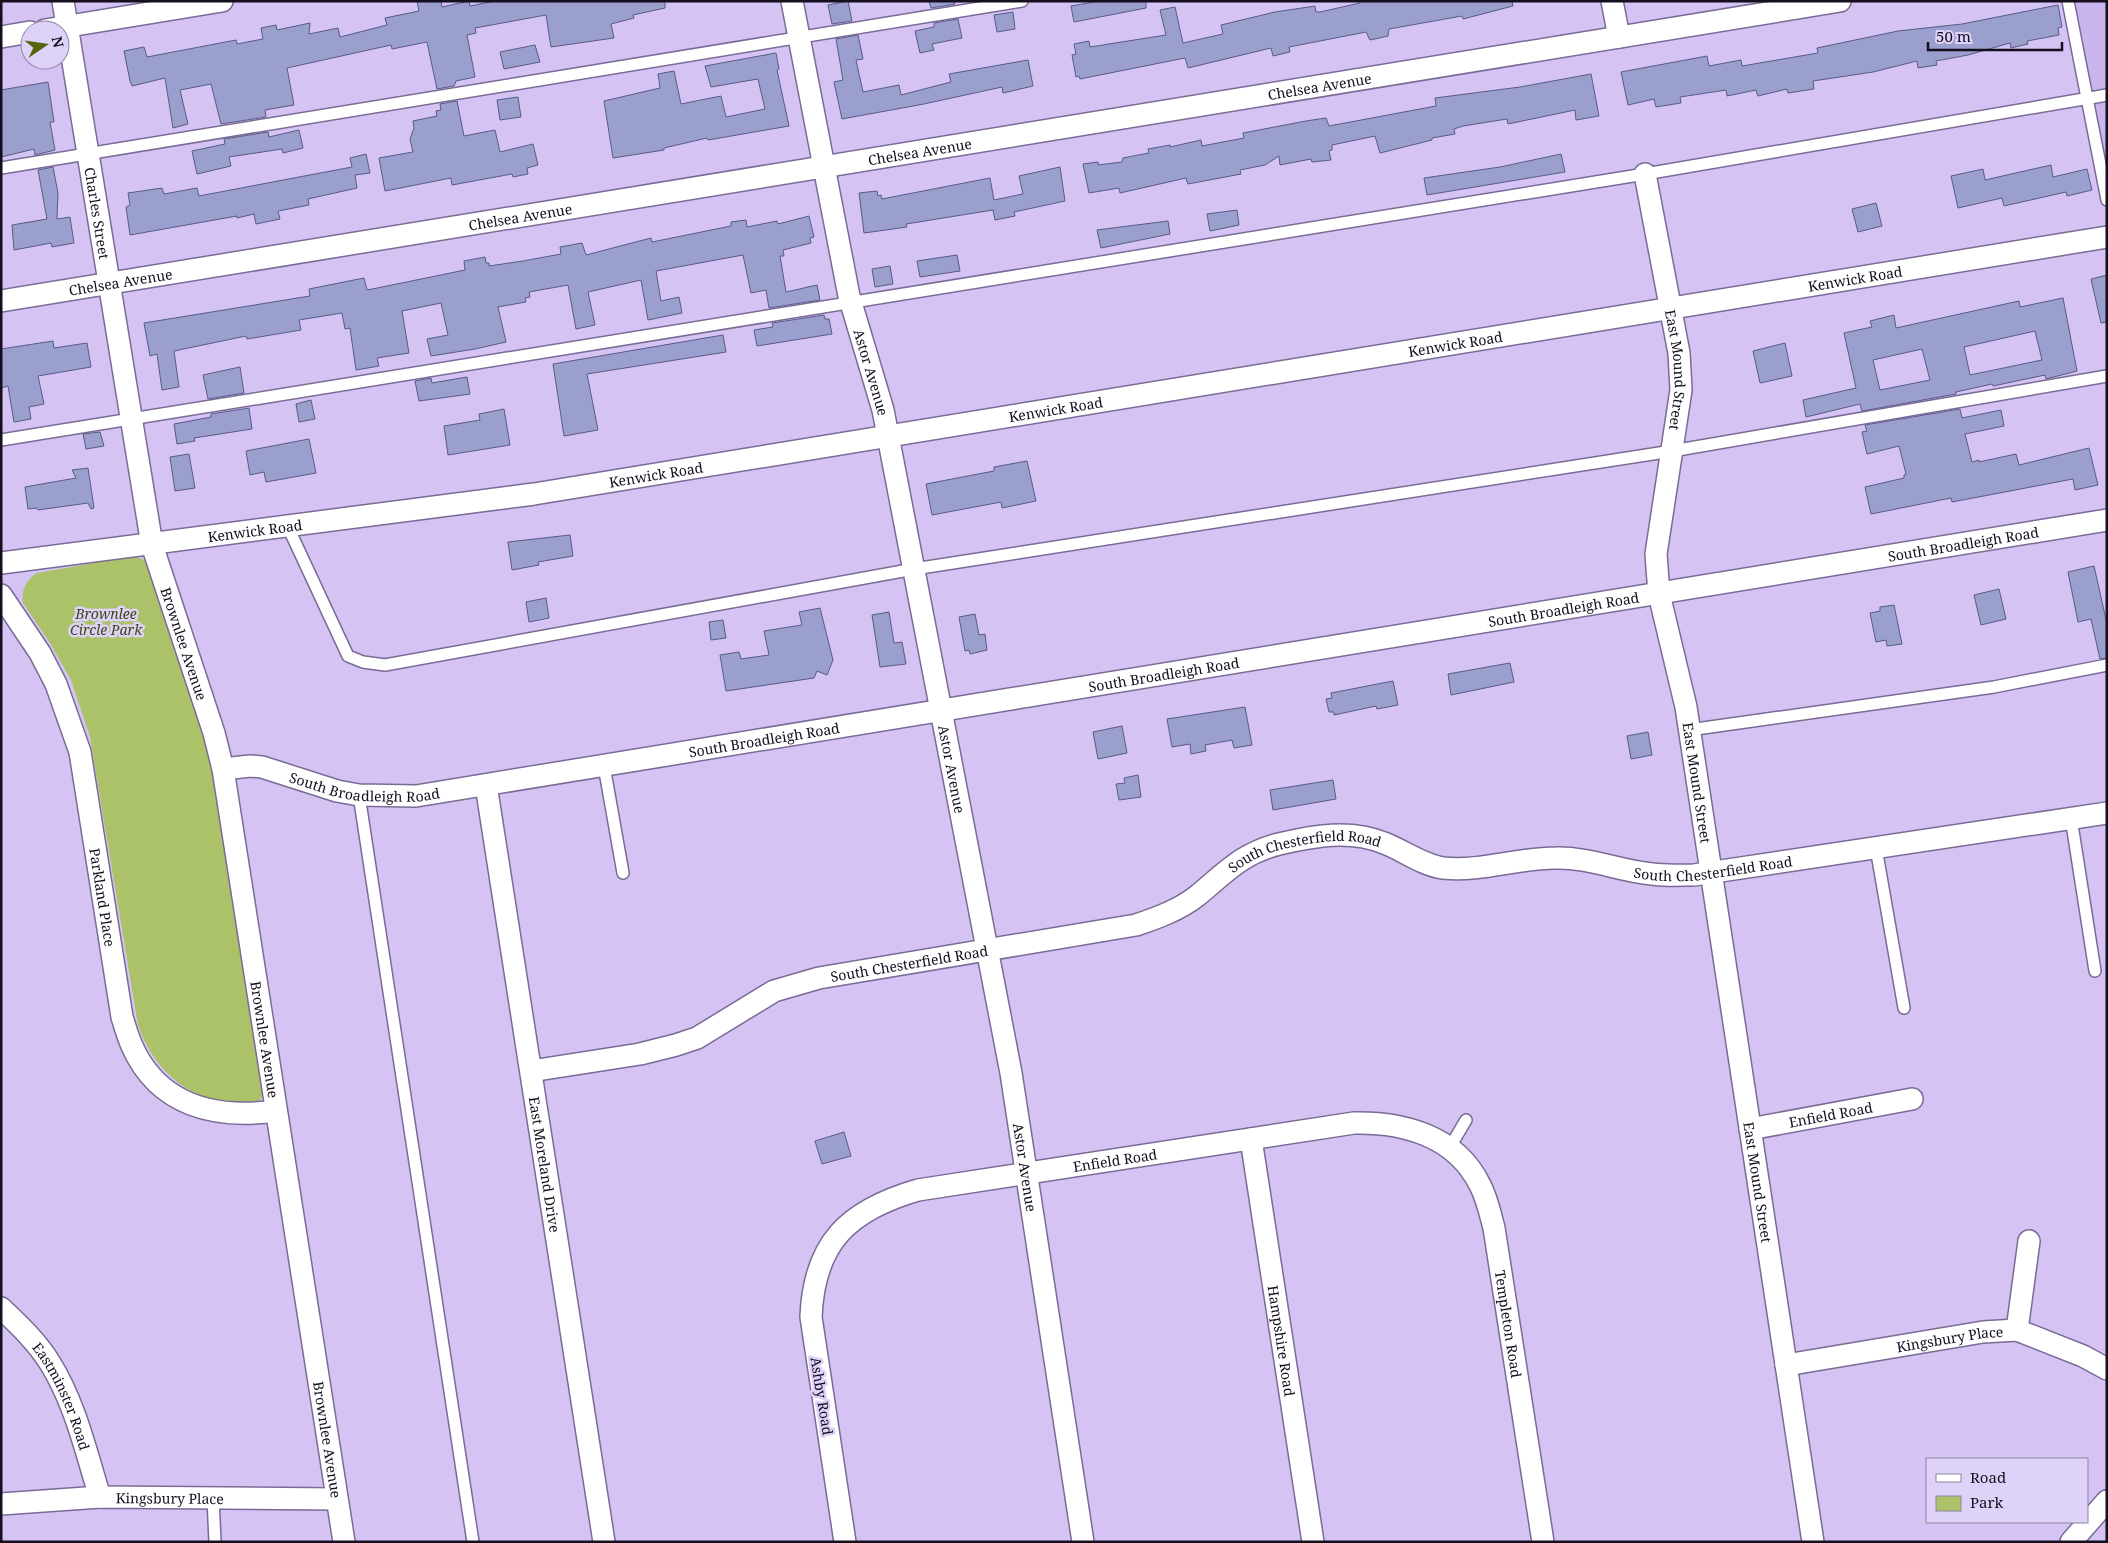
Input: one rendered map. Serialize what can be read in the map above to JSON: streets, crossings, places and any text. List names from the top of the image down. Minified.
{"streets":{"street":["Chelsea Avenue","Charles Street","Kenwick Road","East Mound Street","Astor Avenue","South Broadleigh Road","Brownlee Avenue","South Chesterfield Road","Parkland Place","Enfield Road","East Moreland Drive","Templeton Road","Kingsbury Place","Hampshire Road","Ashby Road","Eastminster Road"]},"crossings":[["Chelsea Avenue","Charles Street"],["Chelsea Avenue","Astor Avenue"],["Charles Street","Kenwick Road"],["Charles Street","Brownlee Avenue"],["Kenwick Road","East Mound Street"],["Kenwick Road","Astor Avenue"],["Kenwick Road","Brownlee Avenue"],["East Mound Street","South Broadleigh Road"],["East Mound Street","South Chesterfield Road"],["East Mound Street","Enfield Road"],["East Mound Street","Kingsbury Place"],["Astor Avenue","South Broadleigh Road"],["Astor Avenue","South Chesterfield Road"],["Astor Avenue","Enfield Road"],["South Broadleigh Road","Brownlee Avenue"],["South Broadleigh Road","East Moreland Drive"],["Brownlee Avenue","Parkland Place"],["Brownlee Avenue","Kingsbury Place"],["South Chesterfield Road","East Moreland Drive"],["Enfield Road","Templeton Road"],["Enfield Road","Hampshire Road"],["Enfield Road","Ashby Road"],["Kingsbury Place","Eastminster Road"]],"parks":["Brownlee Circle Park"],"legend":["Road","Park"],"scale_bar":"50 m","north":"right"}
